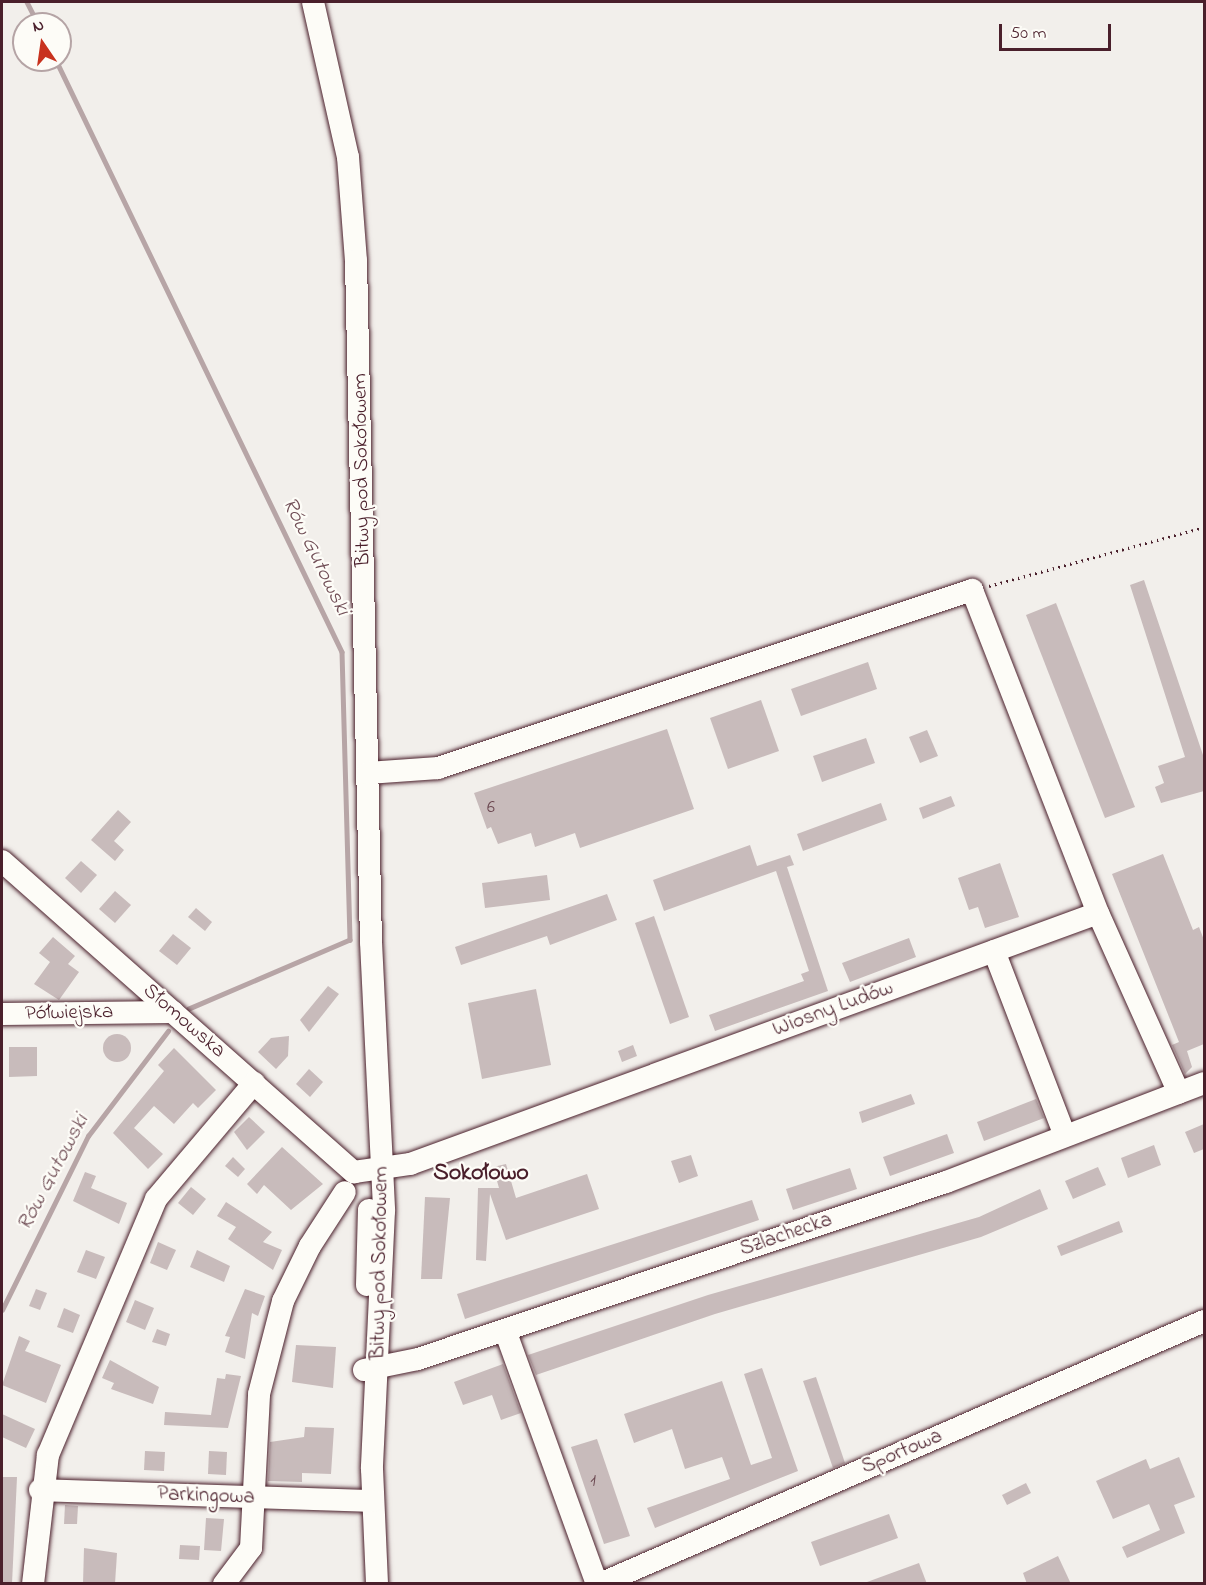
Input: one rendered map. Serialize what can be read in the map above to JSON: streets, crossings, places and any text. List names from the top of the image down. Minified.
{"streets":{"street":["Bitwy pod Sokołowem","Wiosny Ludów","Półwiejska","Słomowska","Szlachecka","Sportowa","Parkingowa"]},"crossings":[["Bitwy pod Sokołowem","Wiosny Ludów"],["Bitwy pod Sokołowem","Słomowska"],["Bitwy pod Sokołowem","Szlachecka"],["Bitwy pod Sokołowem","Parkingowa"],["Wiosny Ludów","Słomowska"],["Półwiejska","Słomowska"]],"districts":["Sokołowo"],"water":["Rów Gutowski"],"house_numbers":["6","1"],"scale_bar":"50 m","north":"top"}
